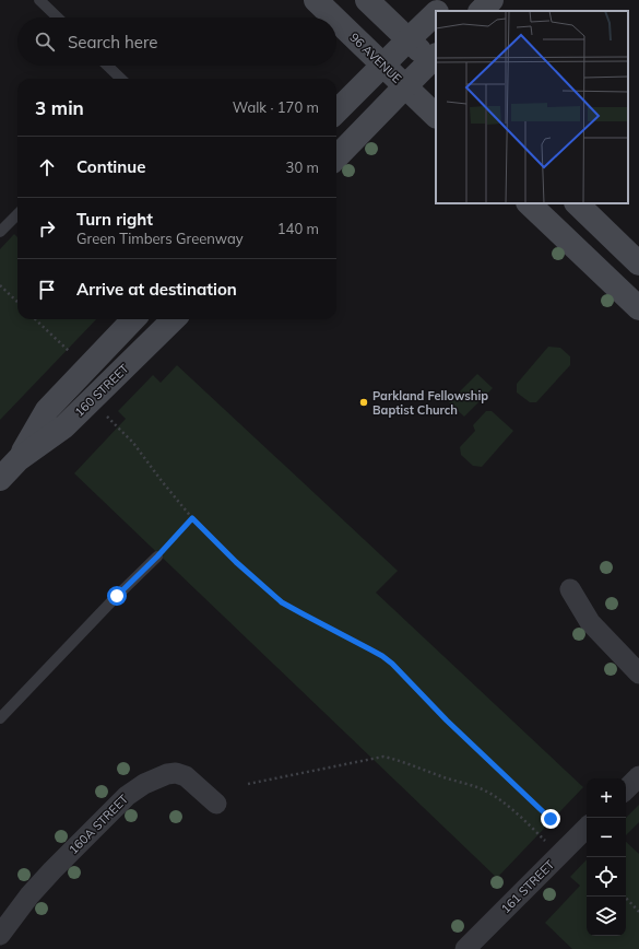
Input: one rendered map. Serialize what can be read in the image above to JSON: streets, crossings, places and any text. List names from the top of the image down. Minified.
{"streets":{"main road":["96 AVENUE","160 STREET"],"street":["160A STREET","161 STREET"]},"places":["Parkland Fellowship Baptist Church"],"page":{"search":"Search here","heading":["3 min","Walk · 170 m"],"list":[["Continue","30 m"],["Turn right","Green Timbers Greenway","140 m"],"Arrive at destination"],"map_buttons":["+","−"]}}
